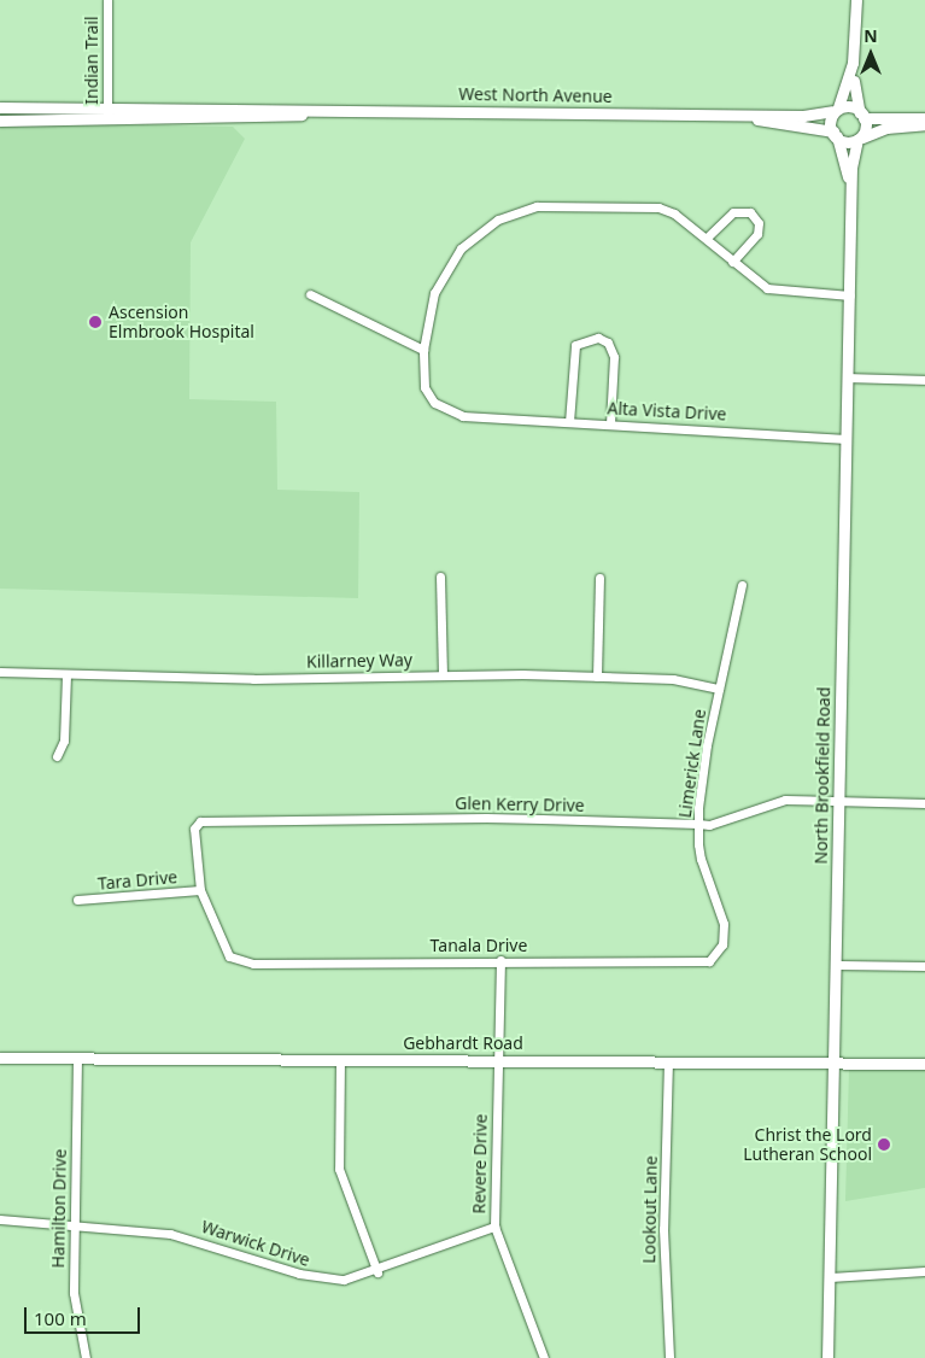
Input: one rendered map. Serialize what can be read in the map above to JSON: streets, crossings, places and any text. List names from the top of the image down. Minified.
{"streets":{"street":["Indian Trail","West North Avenue","Alta Vista Drive","Killarney Way","Limerick Lane","North Brookfield Road","Glen Kerry Drive","Tara Drive","Tanala Drive","Gebhardt Road","Revere Drive","Hamilton Drive","Lookout Lane","Warwick Drive"]},"crossings":[["Indian Trail","West North Avenue"],["West North Avenue","North Brookfield Road"],["Alta Vista Drive","North Brookfield Road"],["Killarney Way","Limerick Lane"],["Limerick Lane","Glen Kerry Drive"],["Limerick Lane","Tanala Drive"],["North Brookfield Road","Glen Kerry Drive"],["North Brookfield Road","Gebhardt Road"],["Glen Kerry Drive","Tara Drive"],["Glen Kerry Drive","Tanala Drive"],["Tara Drive","Tanala Drive"],["Tanala Drive","Revere Drive"],["Gebhardt Road","Revere Drive"],["Gebhardt Road","Hamilton Drive"],["Gebhardt Road","Lookout Lane"],["Revere Drive","Warwick Drive"],["Hamilton Drive","Warwick Drive"]],"places":["Ascension Elmbrook Hospital","Christ the Lord Lutheran School"],"scale_bar":"100 m","north":"top"}
